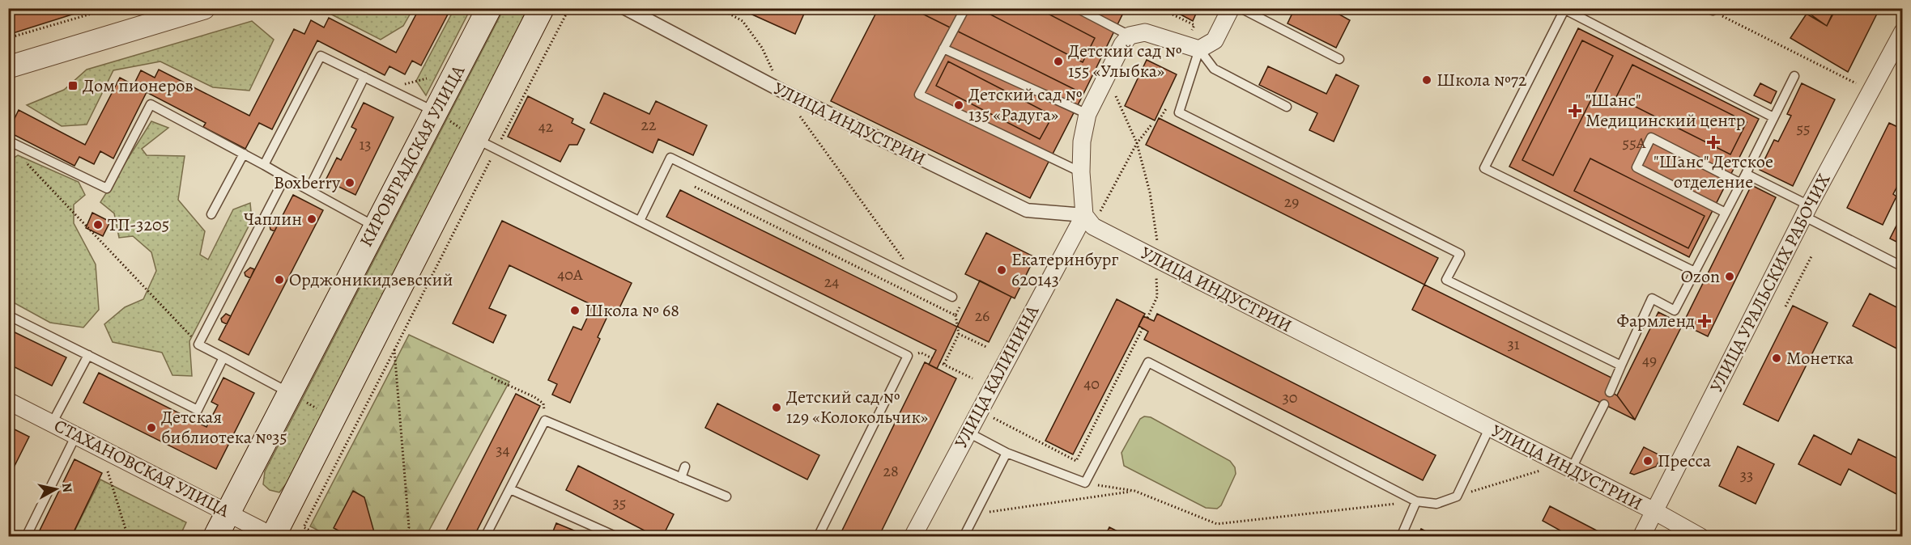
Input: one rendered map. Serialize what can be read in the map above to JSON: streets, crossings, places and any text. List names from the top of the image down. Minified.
{"streets":{"main road":["КИРОВГРАДСКАЯ УЛИЦА"],"street":["УЛИЦА ИНДУСТРИИ","УЛИЦА УРАЛЬСКИХ РАБОЧИХ","УЛИЦА КАЛИНИНА","СТАХАНОВСКАЯ УЛИЦА"]},"crossings":[["УЛИЦА ИНДУСТРИИ","УЛИЦА УРАЛЬСКИХ РАБОЧИХ"],["УЛИЦА ИНДУСТРИИ","УЛИЦА КАЛИНИНА"],["КИРОВГРАДСКАЯ УЛИЦА","СТАХАНОВСКАЯ УЛИЦА"]],"places":{"other":["Детский сад № 155 «Улыбка»","Школа №72","Детский сад № 135 «Радуга»","Boxberry","Чаплин","ТП-3205","Екатеринбург 620143","Ozon","Орджоникидзевский","Школа № 68","Монетка","Детский сад № 129 «Колокольчик»","Детская библиотека №35","Пресса"],"transit":["Дом пионеров"],"health":["\"Шанс\" Медицинский центр","\"Шанс\" Детское отделение","Фармленд"]},"house_numbers":["22","42","55","55А","13","29","40А","24","26","31","49","40","30","34","28","33","35"],"north":"right"}
